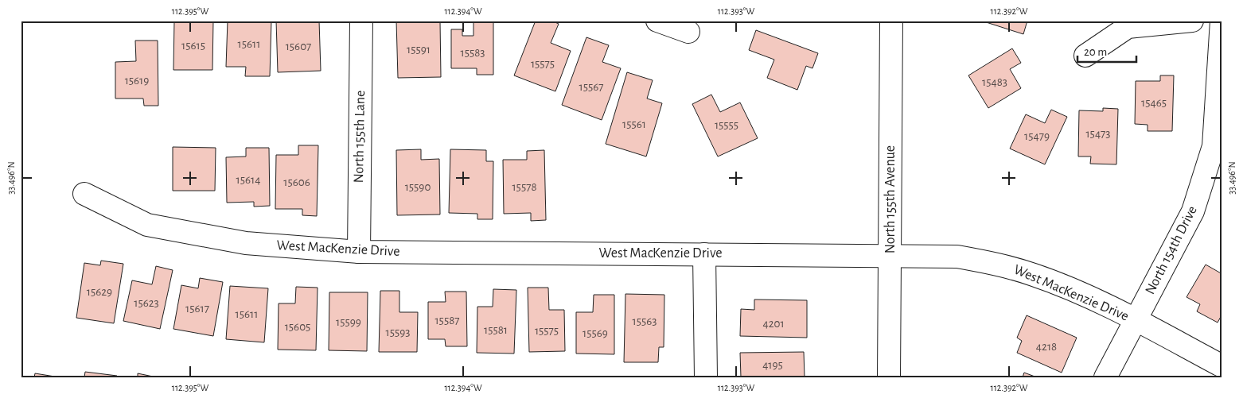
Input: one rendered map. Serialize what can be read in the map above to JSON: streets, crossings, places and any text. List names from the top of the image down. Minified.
{"streets":{"street":["North 155th Lane","North 155th Avenue","West MacKenzie Drive","North 154th Drive"]},"crossings":[["North 155th Lane","West MacKenzie Drive"],["North 155th Avenue","West MacKenzie Drive"],["West MacKenzie Drive","North 154th Drive"]],"house_numbers":["15611","15615","15607","15591","15583","15575","15619","15483","15567","15465","15561","15555","15473","15479","15614","15606","15590","15578","15629","15623","15617","15611","15587","15563","15599","4201","15605","15581","15575","15593","15569","4218","4195"],"scale_bar":"20 m","coordinates":["112.395°W","112.394°W","112.393°W","112.392°W","33.496°N"]}
